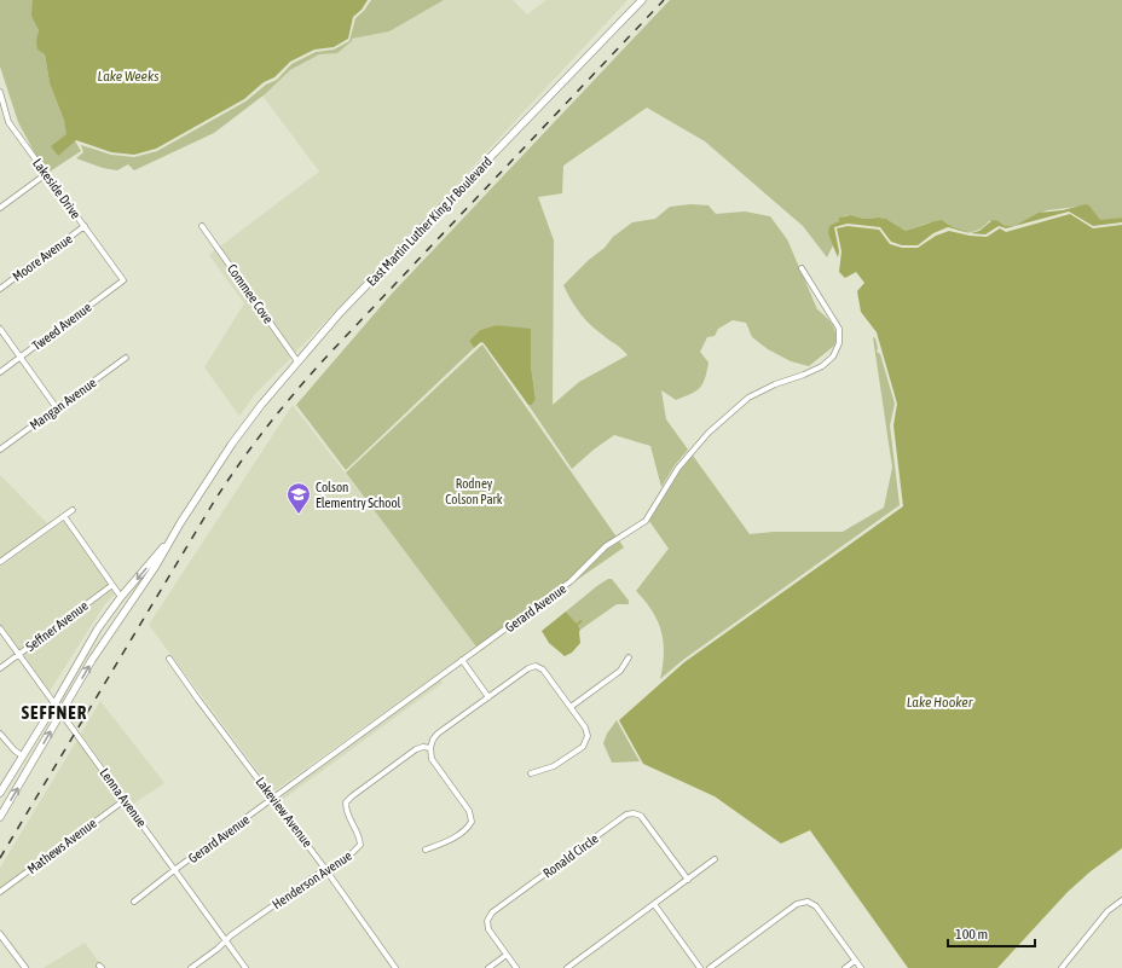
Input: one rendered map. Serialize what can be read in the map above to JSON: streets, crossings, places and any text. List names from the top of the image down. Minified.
{"streets":{"main road":["East Martin Luther King Jr Boulevard"],"street":["Lakeside Drive","Moore Avenue","Commee Cove","Tweed Avenue","Mangan Avenue","Gerard Avenue","Seffner Avenue","Lenna Avenue","Lakeview Avenue","Mathews Avenue","Ronald Circle","Henderson Avenue"]},"crossings":[["Lakeside Drive","Moore Avenue"],["Lakeside Drive","Tweed Avenue"],["East Martin Luther King Jr Boulevard","Commee Cove"],["Gerard Avenue","Lenna Avenue"],["Gerard Avenue","Lakeview Avenue"],["Seffner Avenue","Lenna Avenue"],["Lenna Avenue","Mathews Avenue"],["Lenna Avenue","Henderson Avenue"],["Lakeview Avenue","Henderson Avenue"]],"districts":["SEFFNER"],"water":["Lake Weeks","Lake Hooker"],"parks":["Rodney Colson Park"],"places":{"school or university":["Colson Elementry School"]},"scale_bar":"100 m"}
